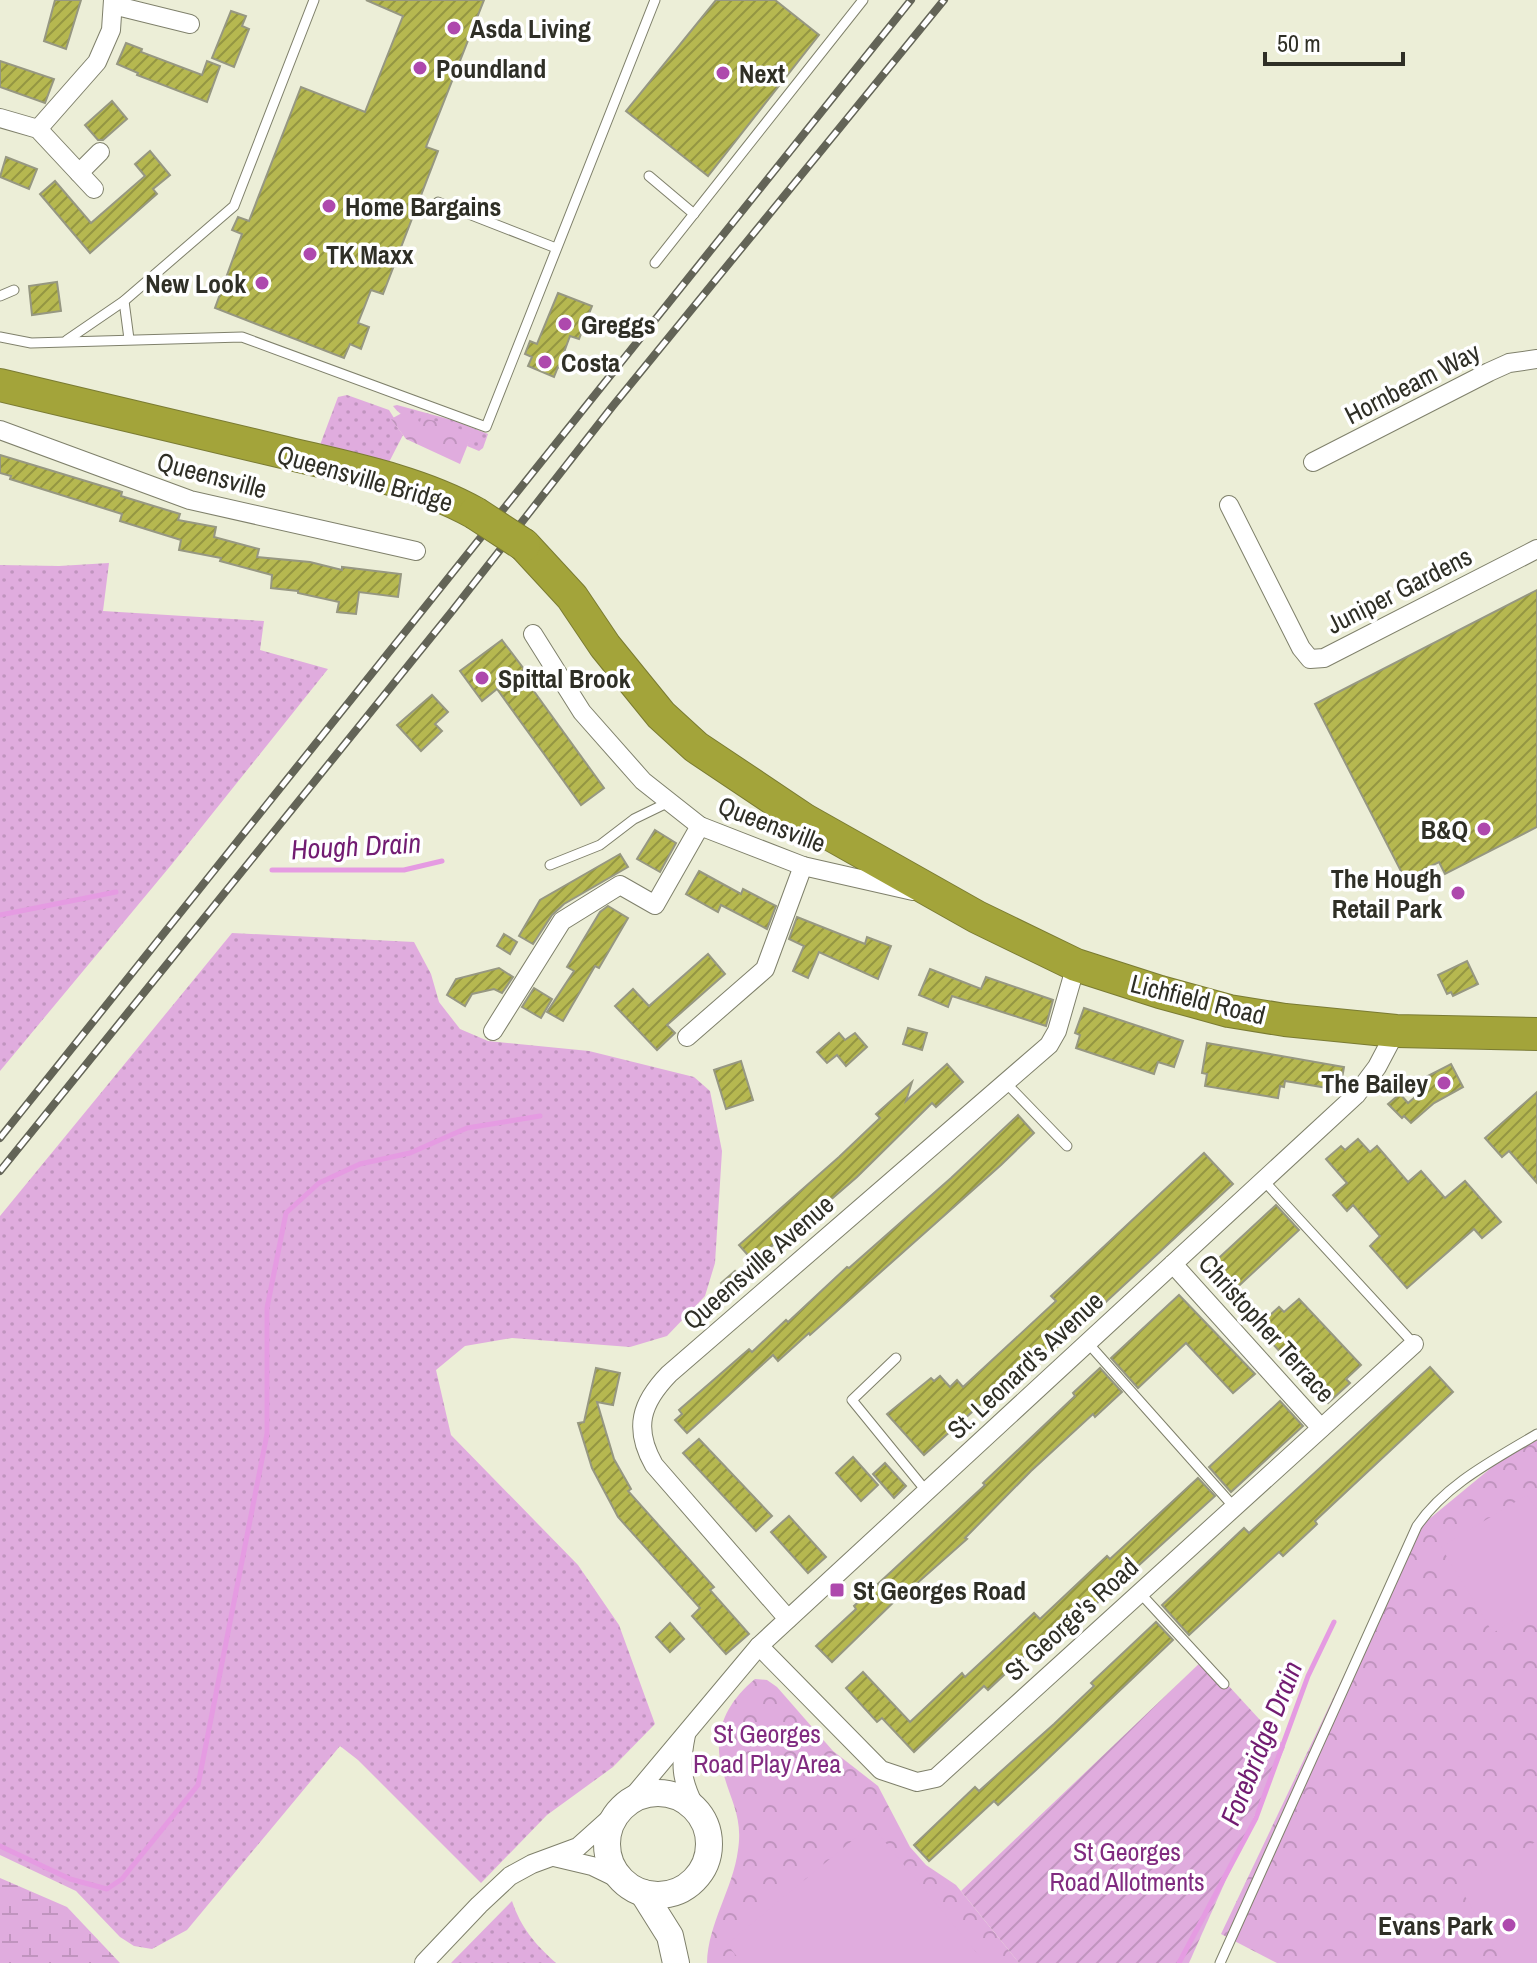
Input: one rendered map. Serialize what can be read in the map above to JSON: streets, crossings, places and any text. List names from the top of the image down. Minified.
{"streets":{"highway":["Queensville Bridge","Lichfield Road"],"street":["Hornbeam Way","Queensville","Juniper Gardens","Queensville Avenue","Christopher Terrace","St. Leonard's Avenue","St George's Road"]},"crossings":[["Queensville","Lichfield Road"],["Queensville Bridge","Lichfield Road"],["Lichfield Road","Queensville Avenue"],["Lichfield Road","St. Leonard's Avenue"],["Queensville Avenue","St. Leonard's Avenue"],["Christopher Terrace","St. Leonard's Avenue"],["Christopher Terrace","St George's Road"],["St. Leonard's Avenue","St George's Road"]],"water":["Hough Drain","Forebridge Drain"],"parks":["St Georges Road Play Area","St Georges Road Allotments"],"places":{"other":["Asda Living","Poundland","Next","Home Bargains","TK Maxx","New Look","Greggs","Costa","Spittal Brook","B&Q","The Hough Retail Park","The Bailey","Evans Park"],"transit":["St Georges Road"]},"scale_bar":"50 m"}
